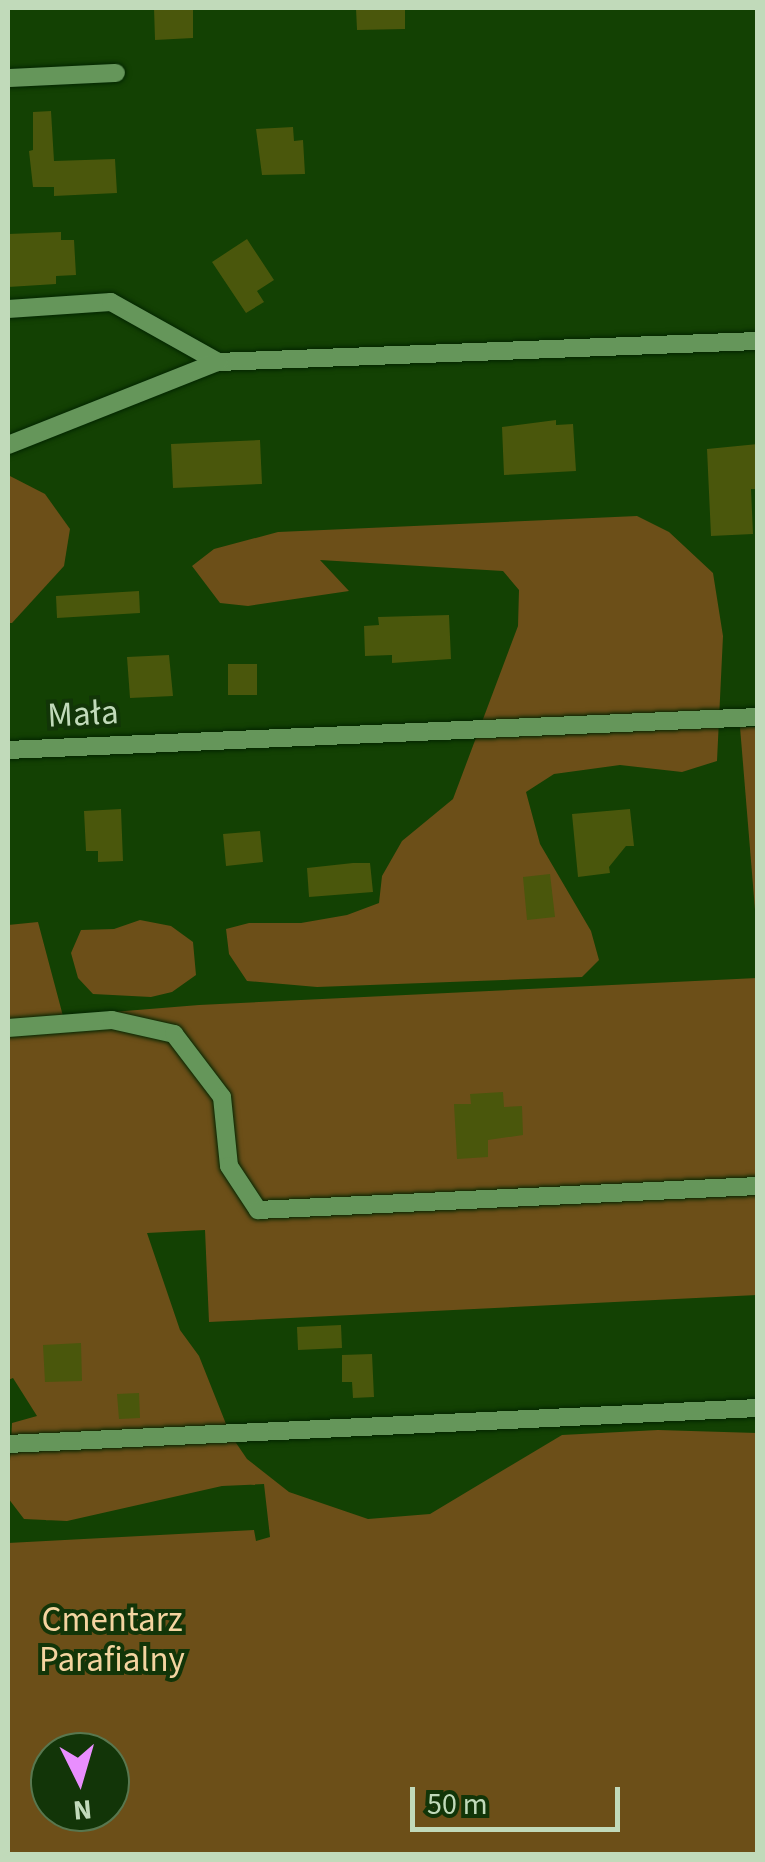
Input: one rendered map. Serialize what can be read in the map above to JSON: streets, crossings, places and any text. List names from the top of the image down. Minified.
{"streets":{"street":["Mała"]},"parks":["Cmentarz Parafialny"],"scale_bar":"50 m","north":"bottom"}
